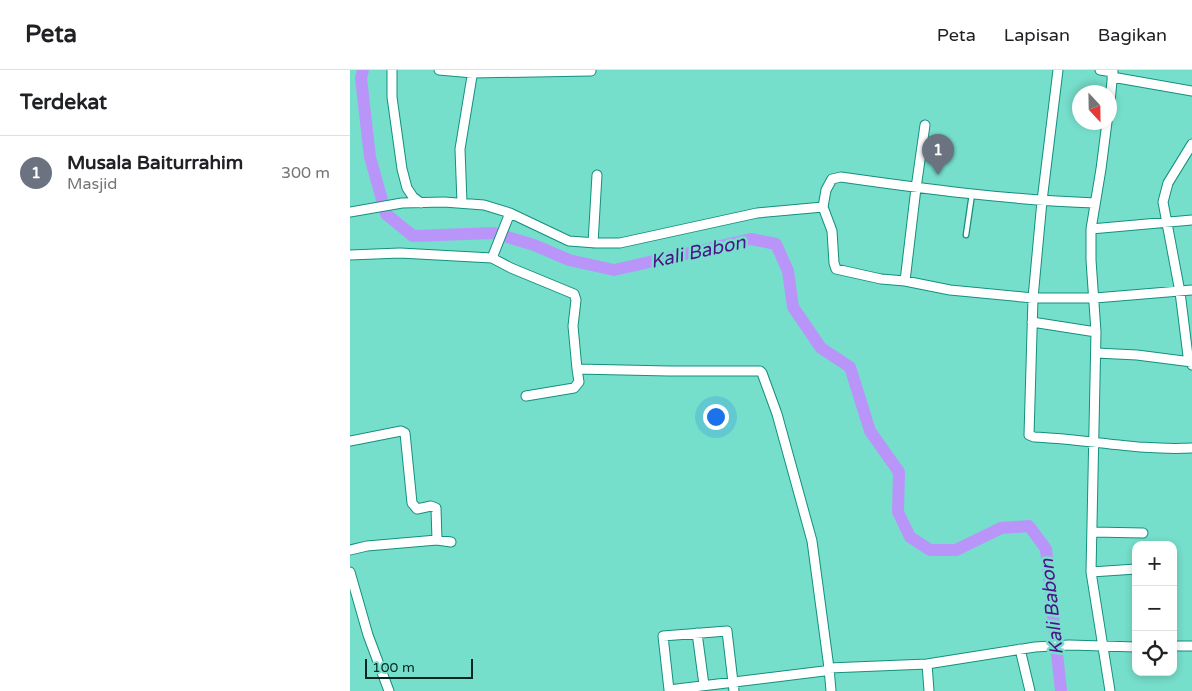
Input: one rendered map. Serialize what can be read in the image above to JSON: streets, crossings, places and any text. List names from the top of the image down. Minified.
{"water":["Kali Babon"],"scale_bar":"100 m","north":"bottom","page":{"header":"Peta","nav":["Peta","Lapisan","Bagikan"],"heading":"Terdekat","pins":"1","list":[{"mark":"1","name":"Musala Baiturrahim","note":"Masjid","value":"300 m"}],"map_buttons":["+","−"],"scale":"100 m"}}
